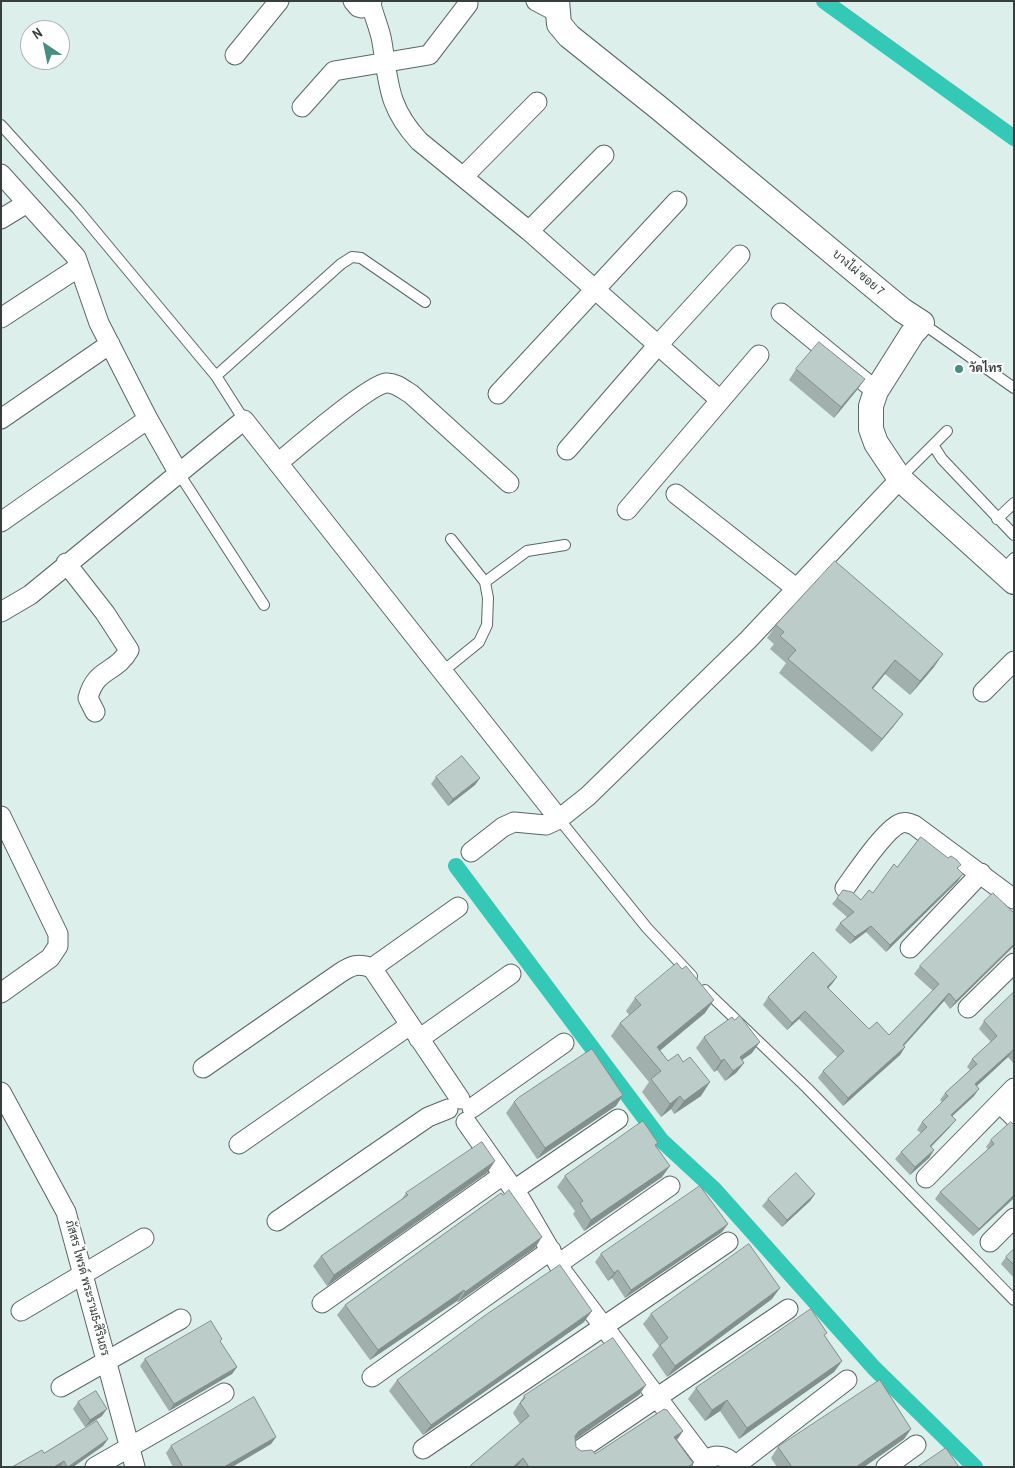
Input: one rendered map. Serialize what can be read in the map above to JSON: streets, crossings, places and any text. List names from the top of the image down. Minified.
{"streets":{"street":["บางไผ่ ซอย 7","ภัสสร ไพรด์ พระราม5-สิรินธร"]},"places":["วัดไทร"],"north":"top left"}
